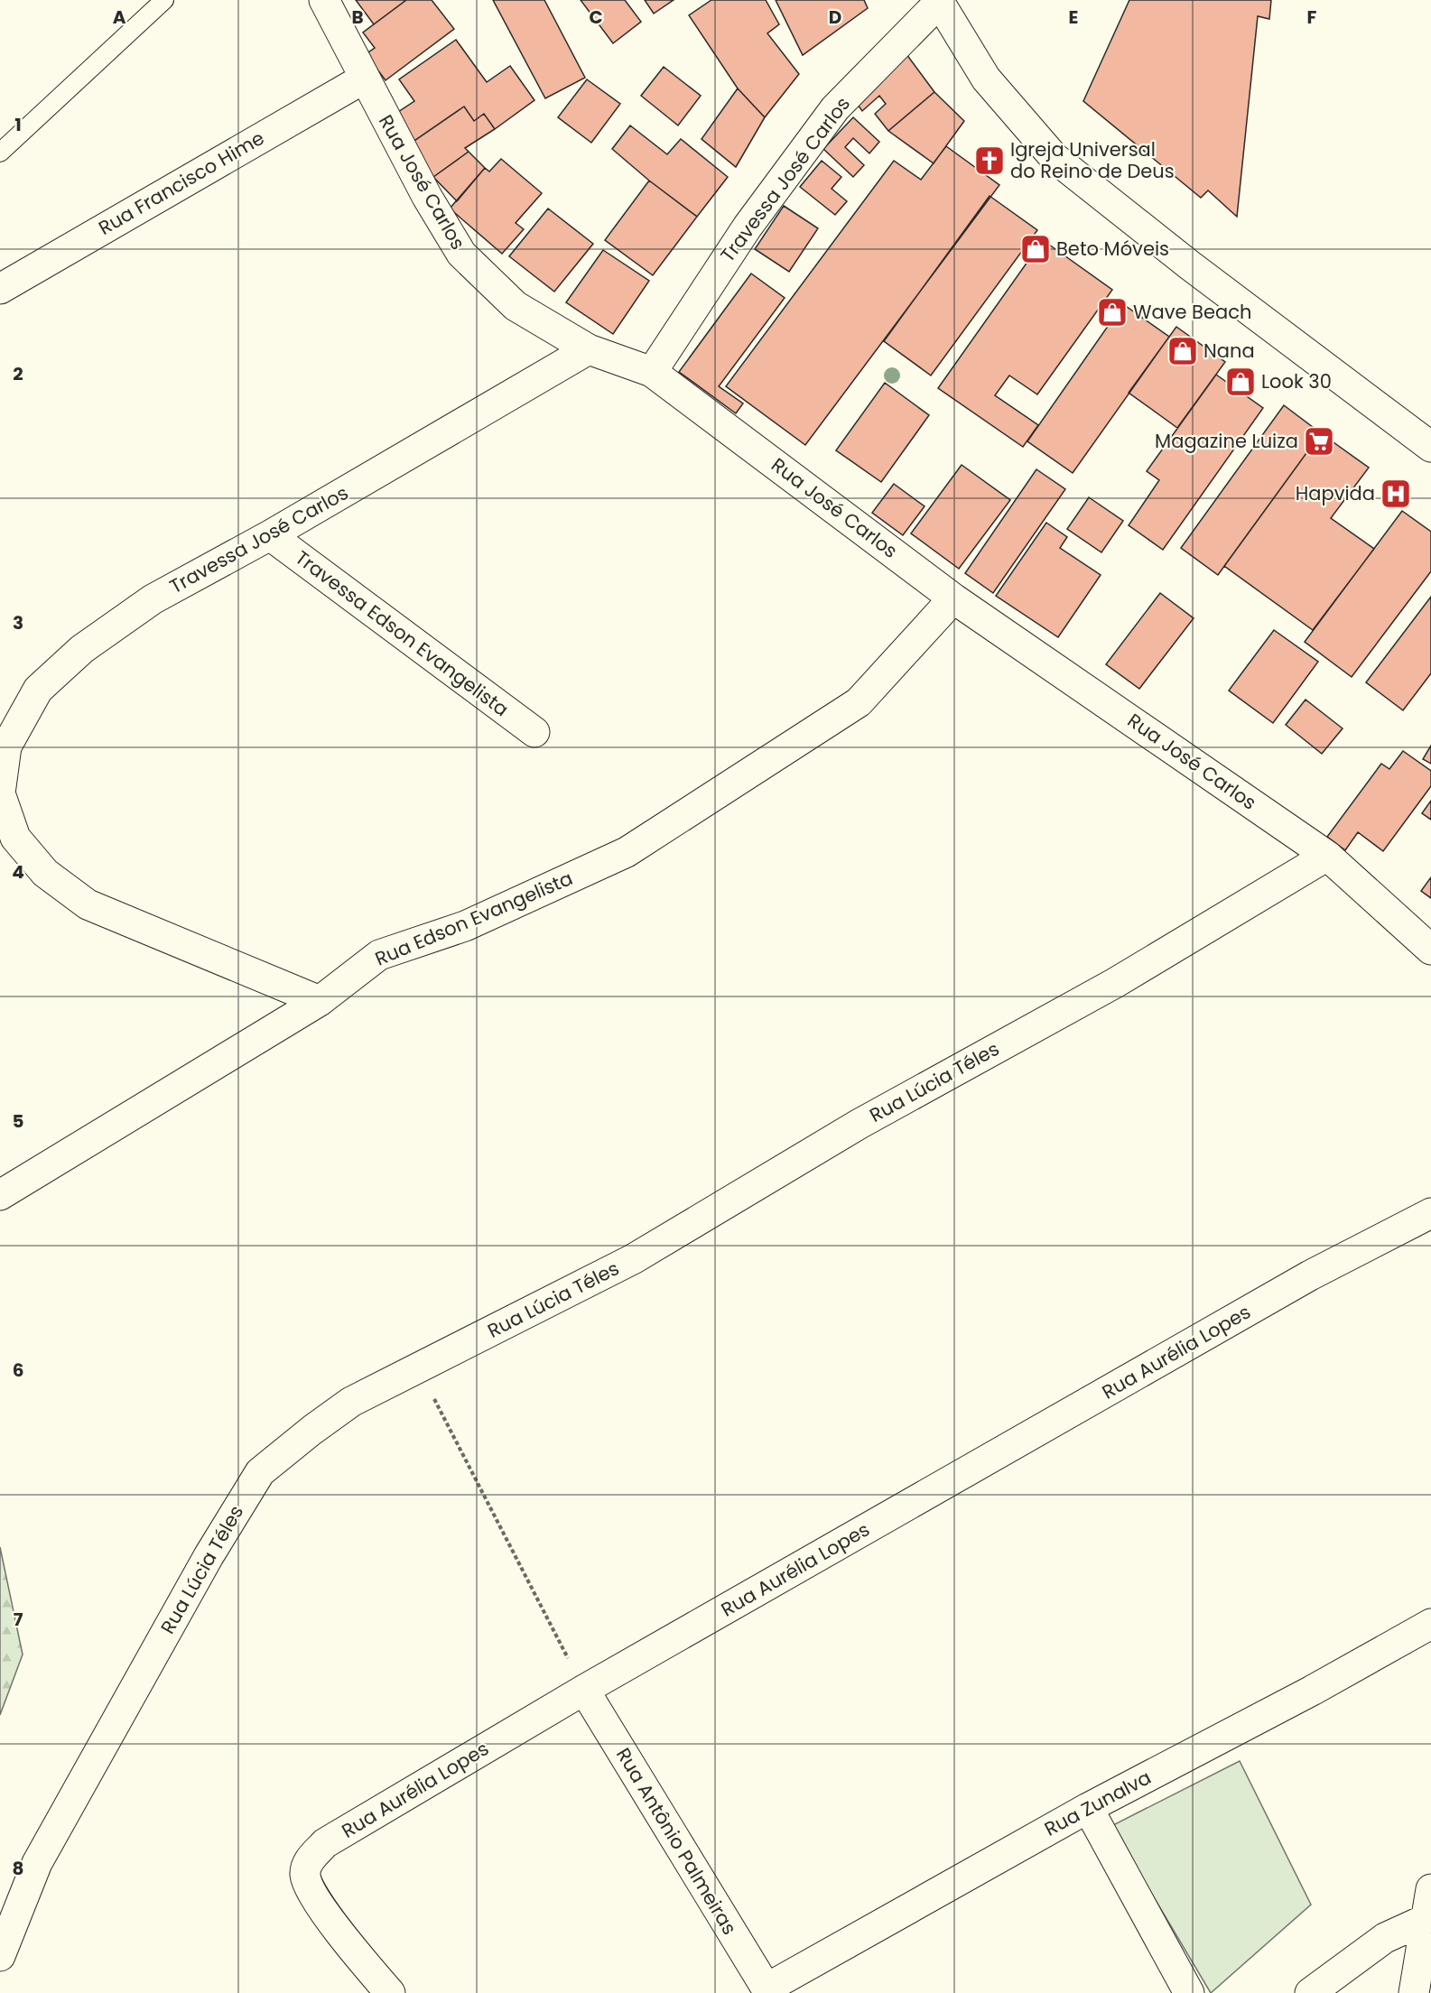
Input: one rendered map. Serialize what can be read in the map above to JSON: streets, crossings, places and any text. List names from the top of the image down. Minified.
{"streets":{"street":["Travessa José Carlos","Rua José Carlos","Rua Francisco Hime","Travessa Edson Evangelista","Rua Edson Evangelista","Rua Lúcia Téles","Rua Aurélia Lopes","Rua Zunalva","Rua Antônio Palmeiras"]},"crossings":[["Travessa José Carlos","Rua José Carlos"],["Travessa José Carlos","Travessa Edson Evangelista"],["Travessa José Carlos","Rua Edson Evangelista"],["Rua José Carlos","Rua Francisco Hime"],["Rua José Carlos","Rua Edson Evangelista"],["Rua José Carlos","Rua Lúcia Téles"],["Rua Aurélia Lopes","Rua Antônio Palmeiras"],["Rua Zunalva","Rua Antônio Palmeiras"]],"places":{"church":["Igreja Universal do Reino de Deus"],"shop":["Beto Móveis","Wave Beach","Nana","Look 30"],"supermarket":["Magazine Luiza"],"hospital":["Hapvida"]},"grid":{"columns":["A","B","C","D","E","F"],"rows":["1","2","3","4","5","6","7","8"]}}
